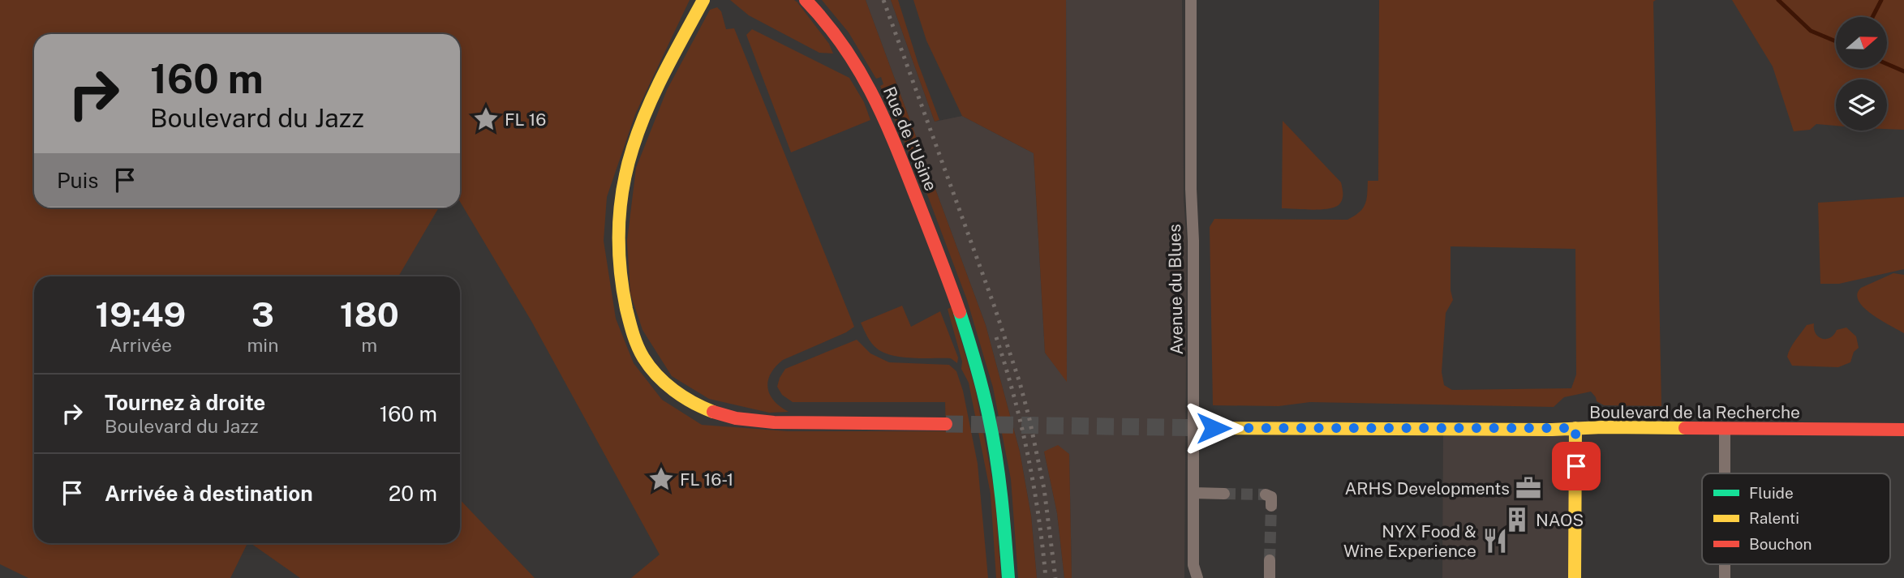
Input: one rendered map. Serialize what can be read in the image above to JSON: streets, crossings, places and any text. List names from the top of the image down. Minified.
{"streets":{"main road":["Rue de l'Usine","Boulevard de la Recherche"],"street":["Avenue du Blues"]},"places":{"place":["FL 16","FL 16-1"],"office":["ARHS Developments"],"building":["NAOS"],"restaurant":["NYX Food & Wine Experience"]},"legend":["Fluide","Ralenti","Bouchon"],"north":"right","page":{"turn":["160 m","Boulevard du Jazz"],"then":"Puis","eta":["19:49","Arrivée","3","min","180","m"],"list":[{"name":"Tournez à droite","note":"Boulevard du Jazz","value":"160 m"},{"name":"Arrivée à destination","value":"20 m"}]}}
